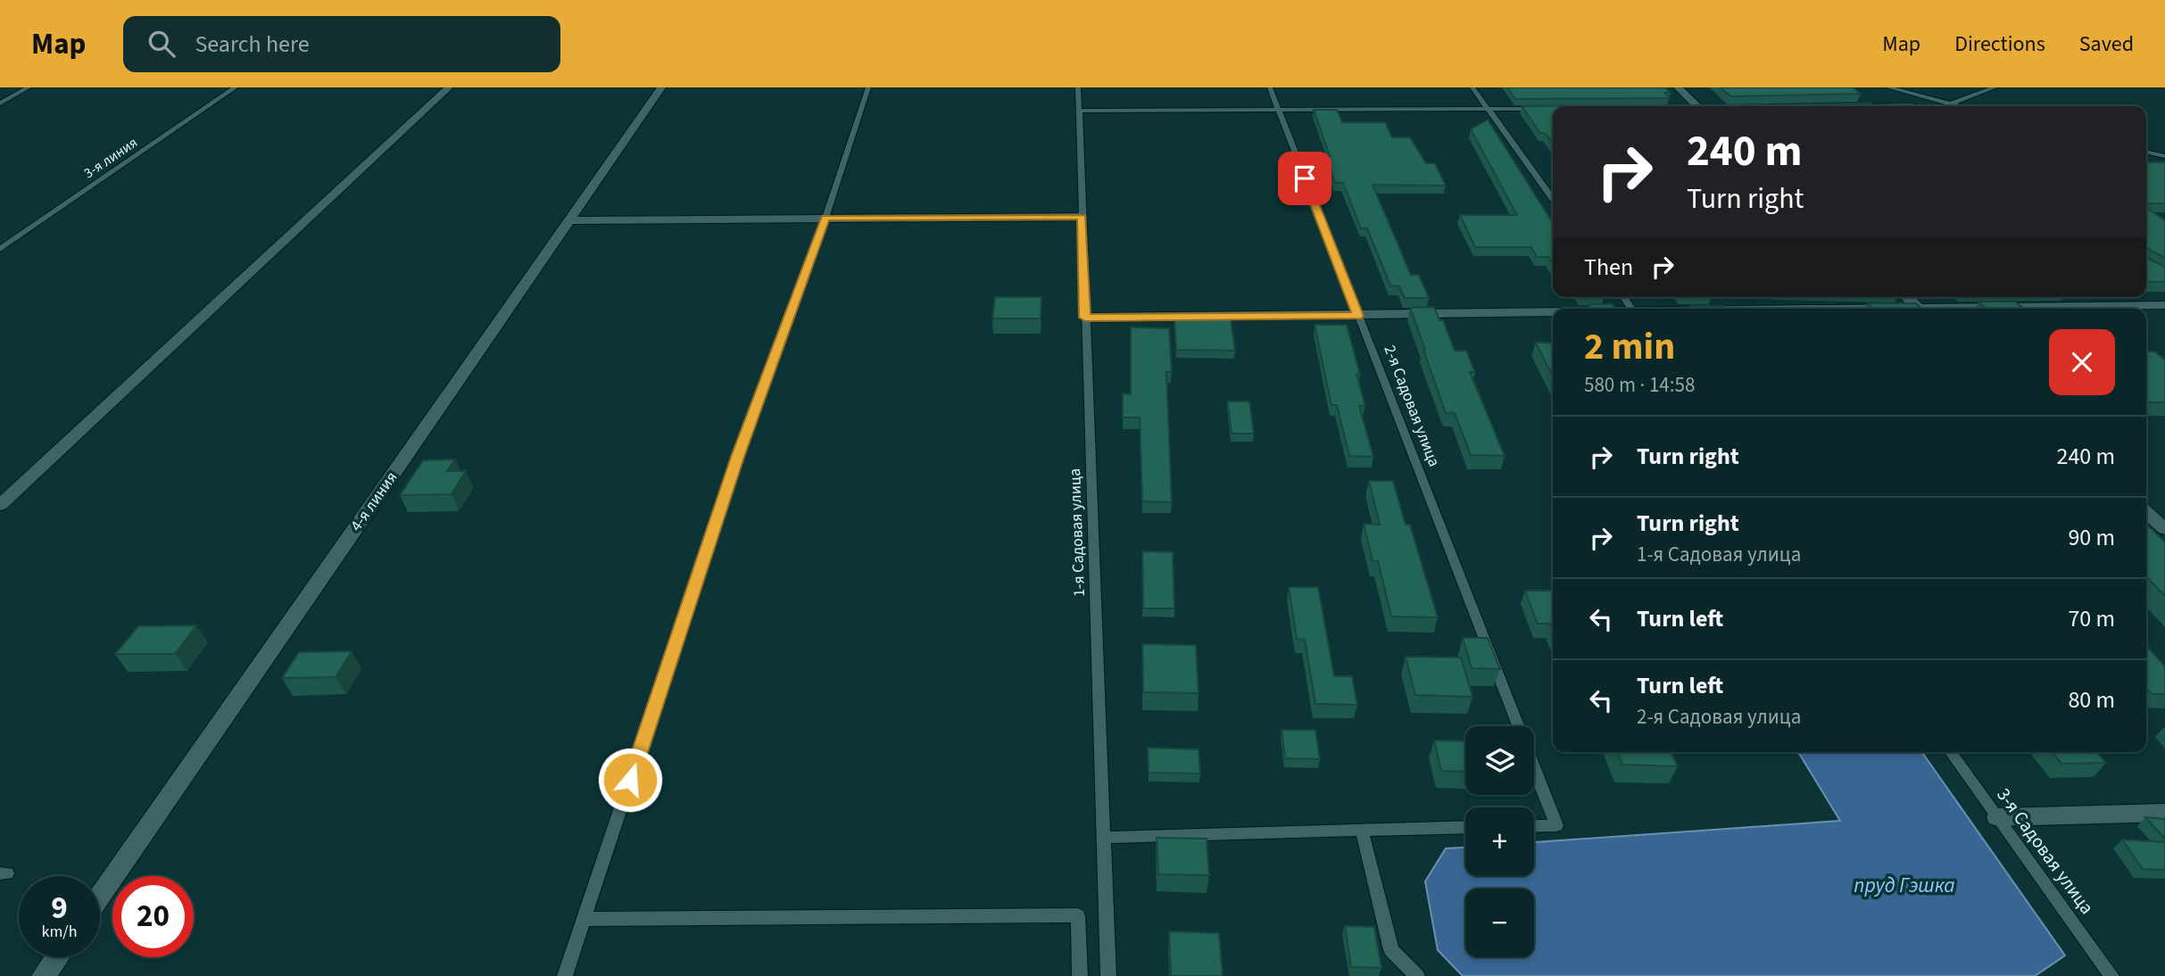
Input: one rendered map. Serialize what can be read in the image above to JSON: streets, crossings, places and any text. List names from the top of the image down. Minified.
{"streets":{"street":["4-я линия"],"lane":["3-я линия","2-я Садовая улица","1-я Садовая улица","3-я Садовая улица"]},"water":["пруд Гэшка"],"page":{"header":"Map","search":"Search here","nav":["Map","Directions","Saved"],"turn":["240 m","Turn right"],"then":"Then","heading":["2 min","580 m · 14:58"],"list":[{"name":"Turn right","value":"240 m"},{"name":"Turn right","note":"1-я Садовая улица","value":"90 m"},{"name":"Turn left","value":"70 m"},{"name":"Turn left","note":"2-я Садовая улица","value":"80 m"}],"map_buttons":["+","−"],"speed":"9 km/h","limit":"20"}}
